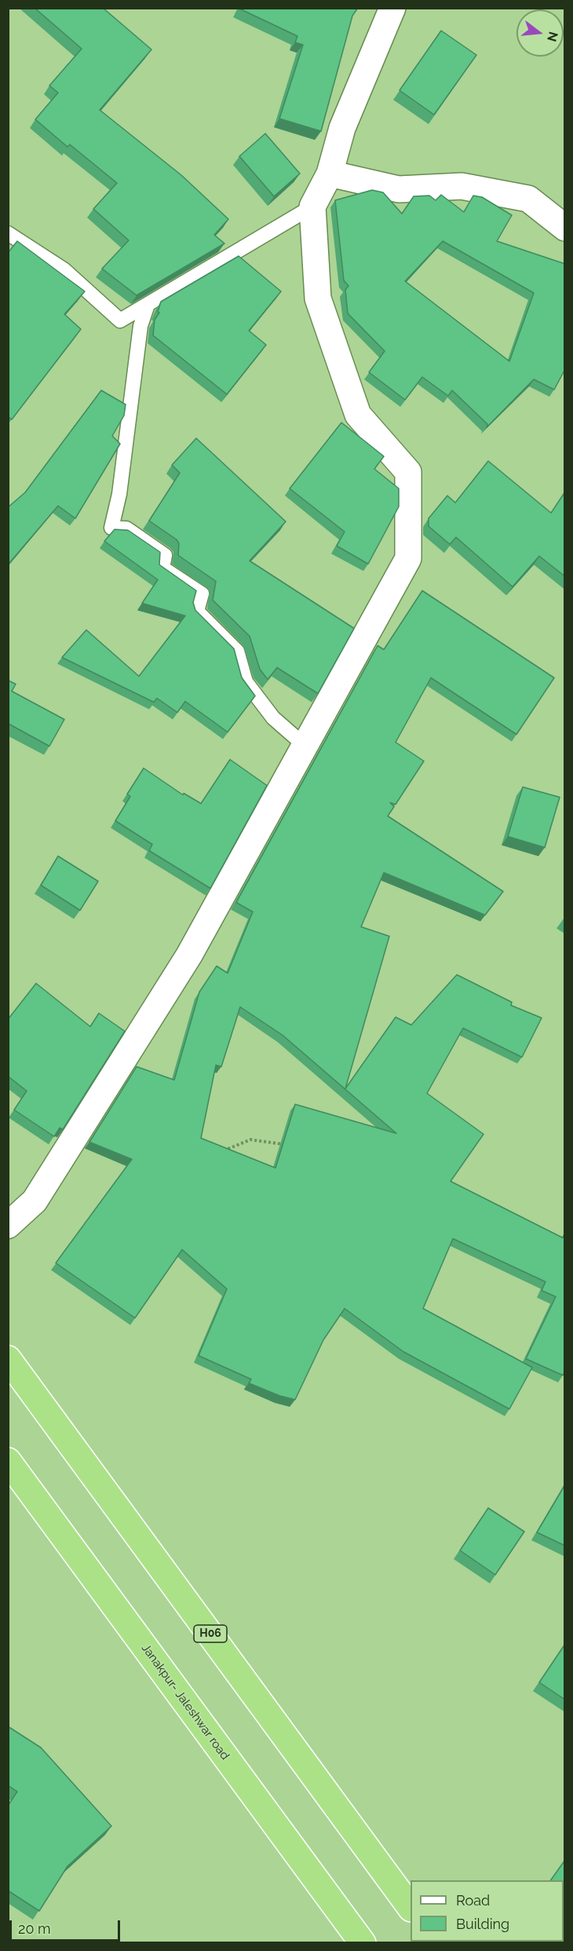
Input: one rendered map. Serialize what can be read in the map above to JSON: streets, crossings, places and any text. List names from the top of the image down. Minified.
{"streets":{"highway":["H06","Janakpur- Jaleshwar road"]},"legend":["Road","Building"],"scale_bar":"20 m","north":"right"}
